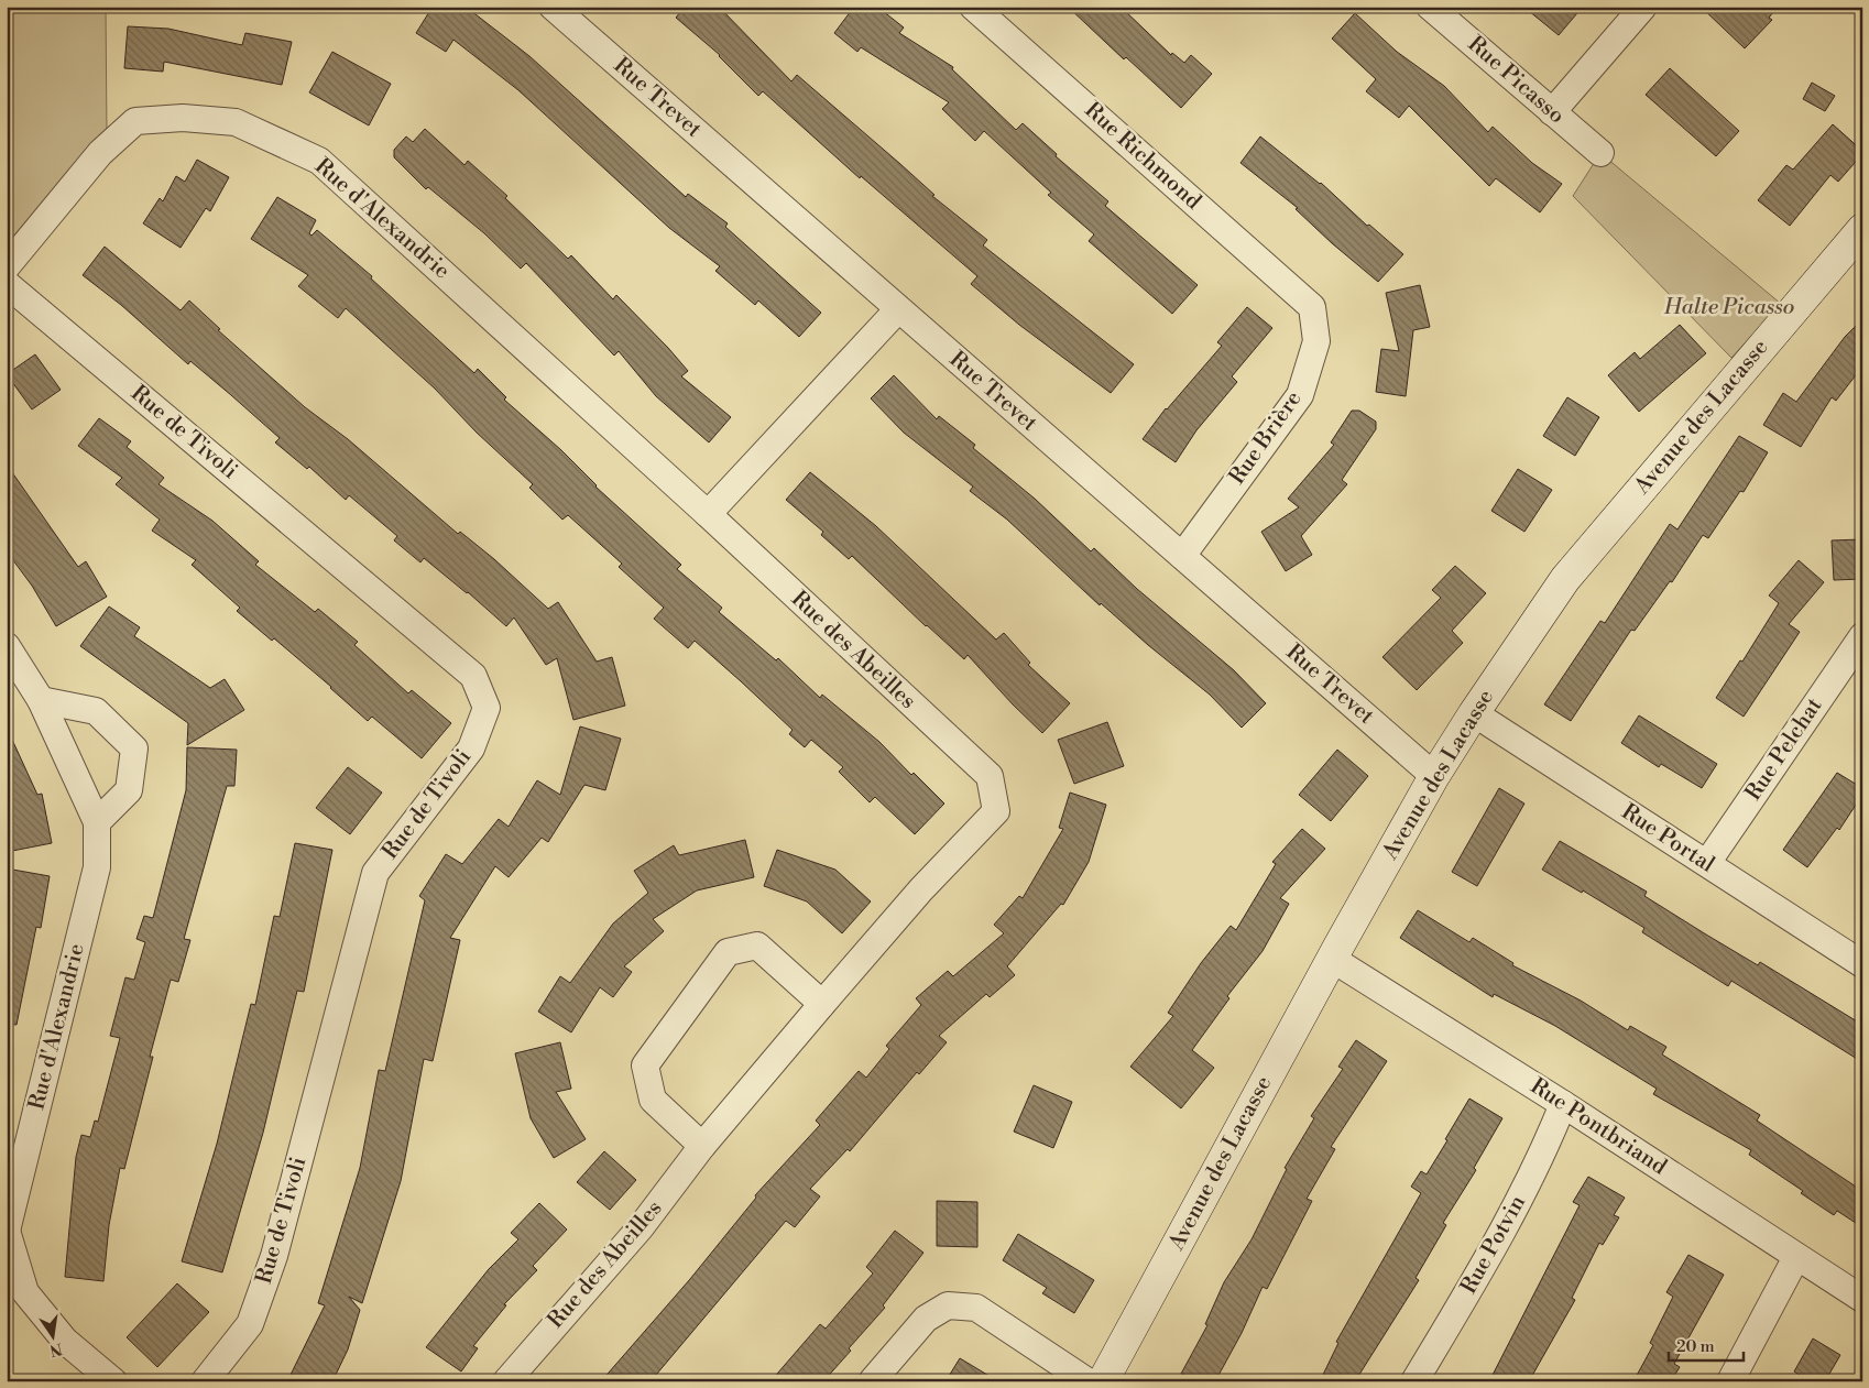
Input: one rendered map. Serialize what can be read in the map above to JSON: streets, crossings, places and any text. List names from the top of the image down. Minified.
{"streets":{"street":["Rue Picasso","Rue Trevet","Rue Richmond","Rue d'Alexandrie","Avenue des Lacasse","Rue de Tivoli","Rue Brière","Rue des Abeilles","Rue Pelchat","Rue Portal","Rue Pontbriand","Rue Potvin"]},"crossings":[["Rue Trevet","Avenue des Lacasse"],["Rue Trevet","Rue Brière"],["Rue Richmond","Rue Brière"],["Rue d'Alexandrie","Rue des Abeilles"],["Avenue des Lacasse","Rue Portal"],["Avenue des Lacasse","Rue Pontbriand"],["Rue Pelchat","Rue Portal"],["Rue Pontbriand","Rue Potvin"]],"parks":["Halte Picasso"],"scale_bar":"20 m","north":"bottom"}
